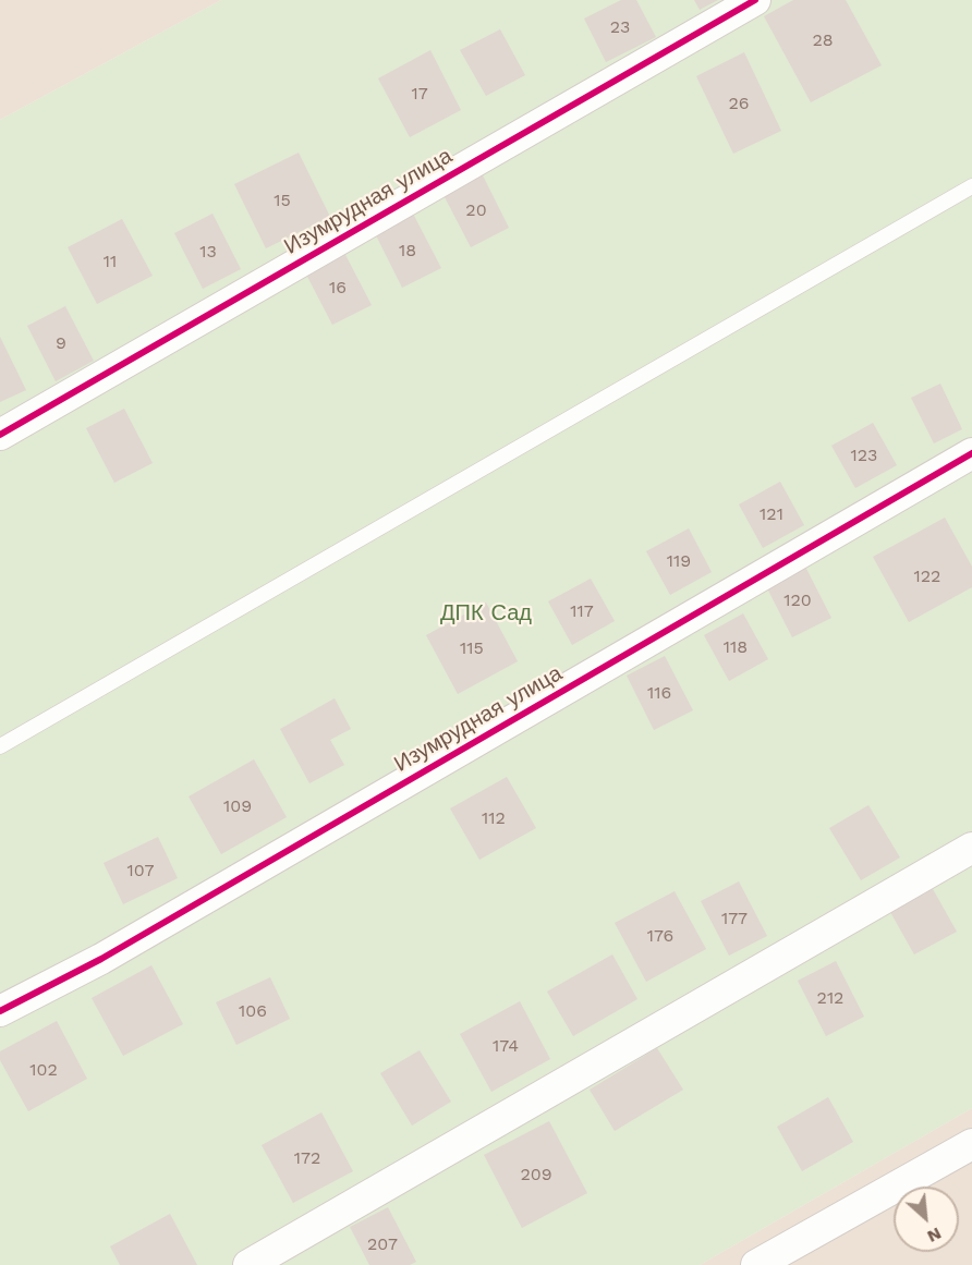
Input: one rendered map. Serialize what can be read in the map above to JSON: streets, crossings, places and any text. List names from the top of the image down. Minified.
{"streets":{"street":["Изумрудная улица"]},"parks":["ДПК Сад"],"house_numbers":["23","28","17","26","15","20","18","13","11","16","9","123","121","119","122","120","117","118","115","116","109","112","107","177","176","212","106","174","102","172","209","207"],"north":"bottom right"}
